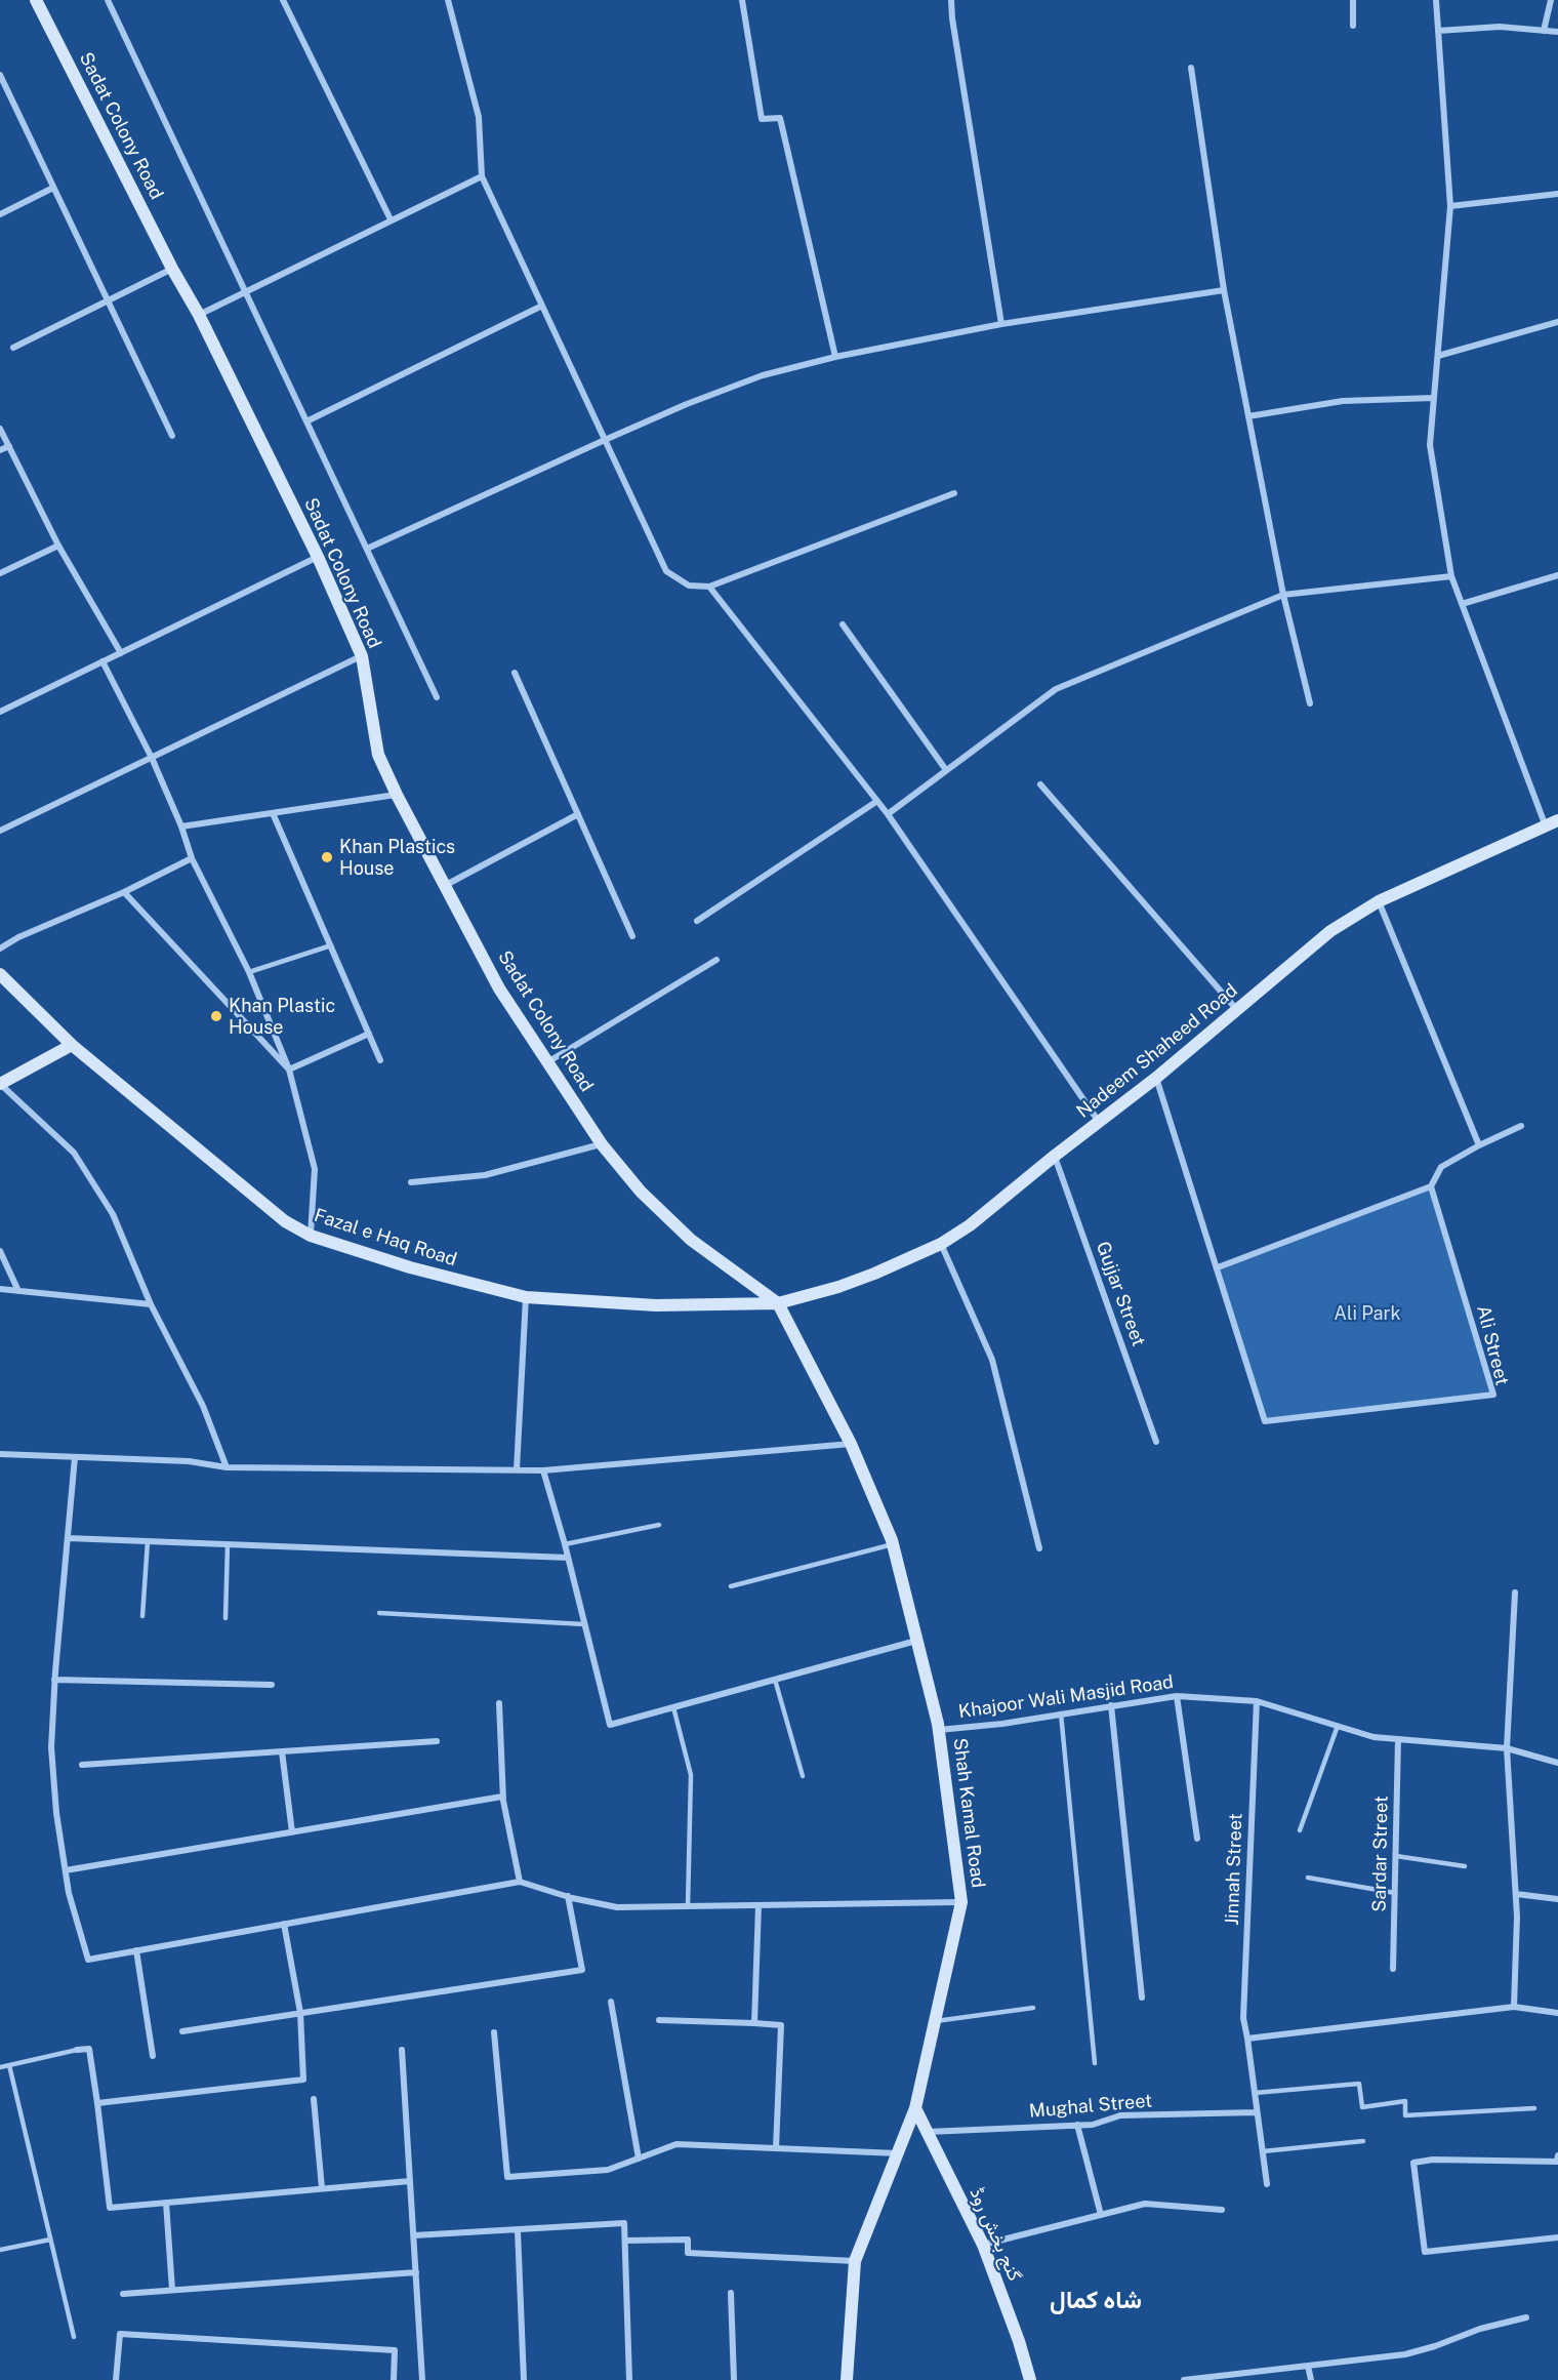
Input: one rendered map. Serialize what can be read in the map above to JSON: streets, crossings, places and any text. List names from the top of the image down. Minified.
{"streets":{"street":["Sadat Colony Road","Nadeem Shaheed Road","Fazal e Haq Road","Gujjar Street","Ali Street","Khajoor Wali Masjid Road","Shah Kamal Road","Sardar Street","Jinnah Street","Mughal Street","گنج بخش روڈ"]},"crossings":[["Sadat Colony Road","Nadeem Shaheed Road"],["Sadat Colony Road","Fazal e Haq Road"],["Sadat Colony Road","Shah Kamal Road"],["Nadeem Shaheed Road","Fazal e Haq Road"],["Nadeem Shaheed Road","Gujjar Street"],["Nadeem Shaheed Road","Ali Street"],["Nadeem Shaheed Road","Shah Kamal Road"],["Fazal e Haq Road","Shah Kamal Road"],["Khajoor Wali Masjid Road","Shah Kamal Road"],["Khajoor Wali Masjid Road","Sardar Street"],["Khajoor Wali Masjid Road","Jinnah Street"],["Shah Kamal Road","گنج بخش روڈ"],["Jinnah Street","Mughal Street"],["Mughal Street","گنج بخش روڈ"]],"districts":["شاہ کمال"],"parks":["Ali Park"],"places":["Khan Plastics House","Khan Plastic House"]}
